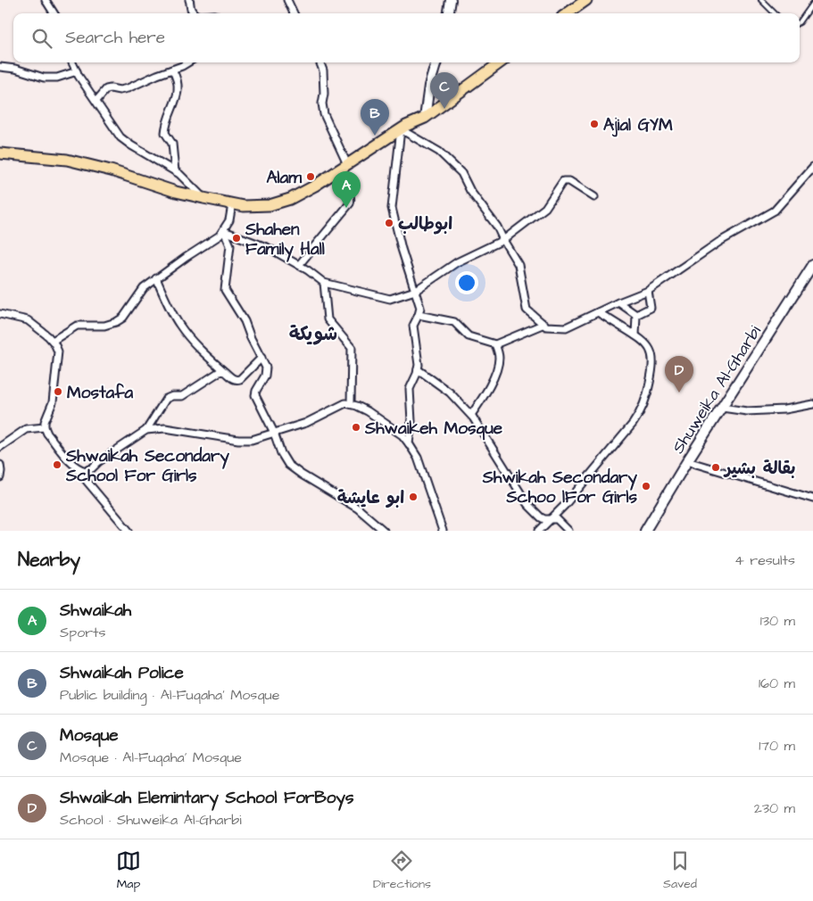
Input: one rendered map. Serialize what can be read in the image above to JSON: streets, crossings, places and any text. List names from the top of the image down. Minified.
{"streets":{"street":["Shuweika Al-Gharbi"]},"districts":["شويكة"],"places":["Ajial GYM","Alam","ابوطالب","Shahen Family Hall","Mostafa","Shwaikeh Mosque","Shwaikah Secondary School For Girls","بقالة بشير","Shwikah Secondary Schoo lFor Girls","ابو عايشة"],"page":{"search":"Search here","pins":["C","B","A","D"],"heading":["Nearby","4 results"],"list":[{"mark":"A","name":"Shwaikah","note":"Sports","value":"130 m"},{"mark":"B","name":"Shwaikah Police","note":"Public building · Al-Fuqaha' Mosque","value":"160 m"},{"mark":"C","name":"Mosque","note":"Mosque · Al-Fuqaha' Mosque","value":"170 m"},{"mark":"D","name":"Shwaikah Elemintary School ForBoys","note":"School · Shuweika Al-Gharbi","value":"230 m"}],"nav":["Map","Directions","Saved"]}}
